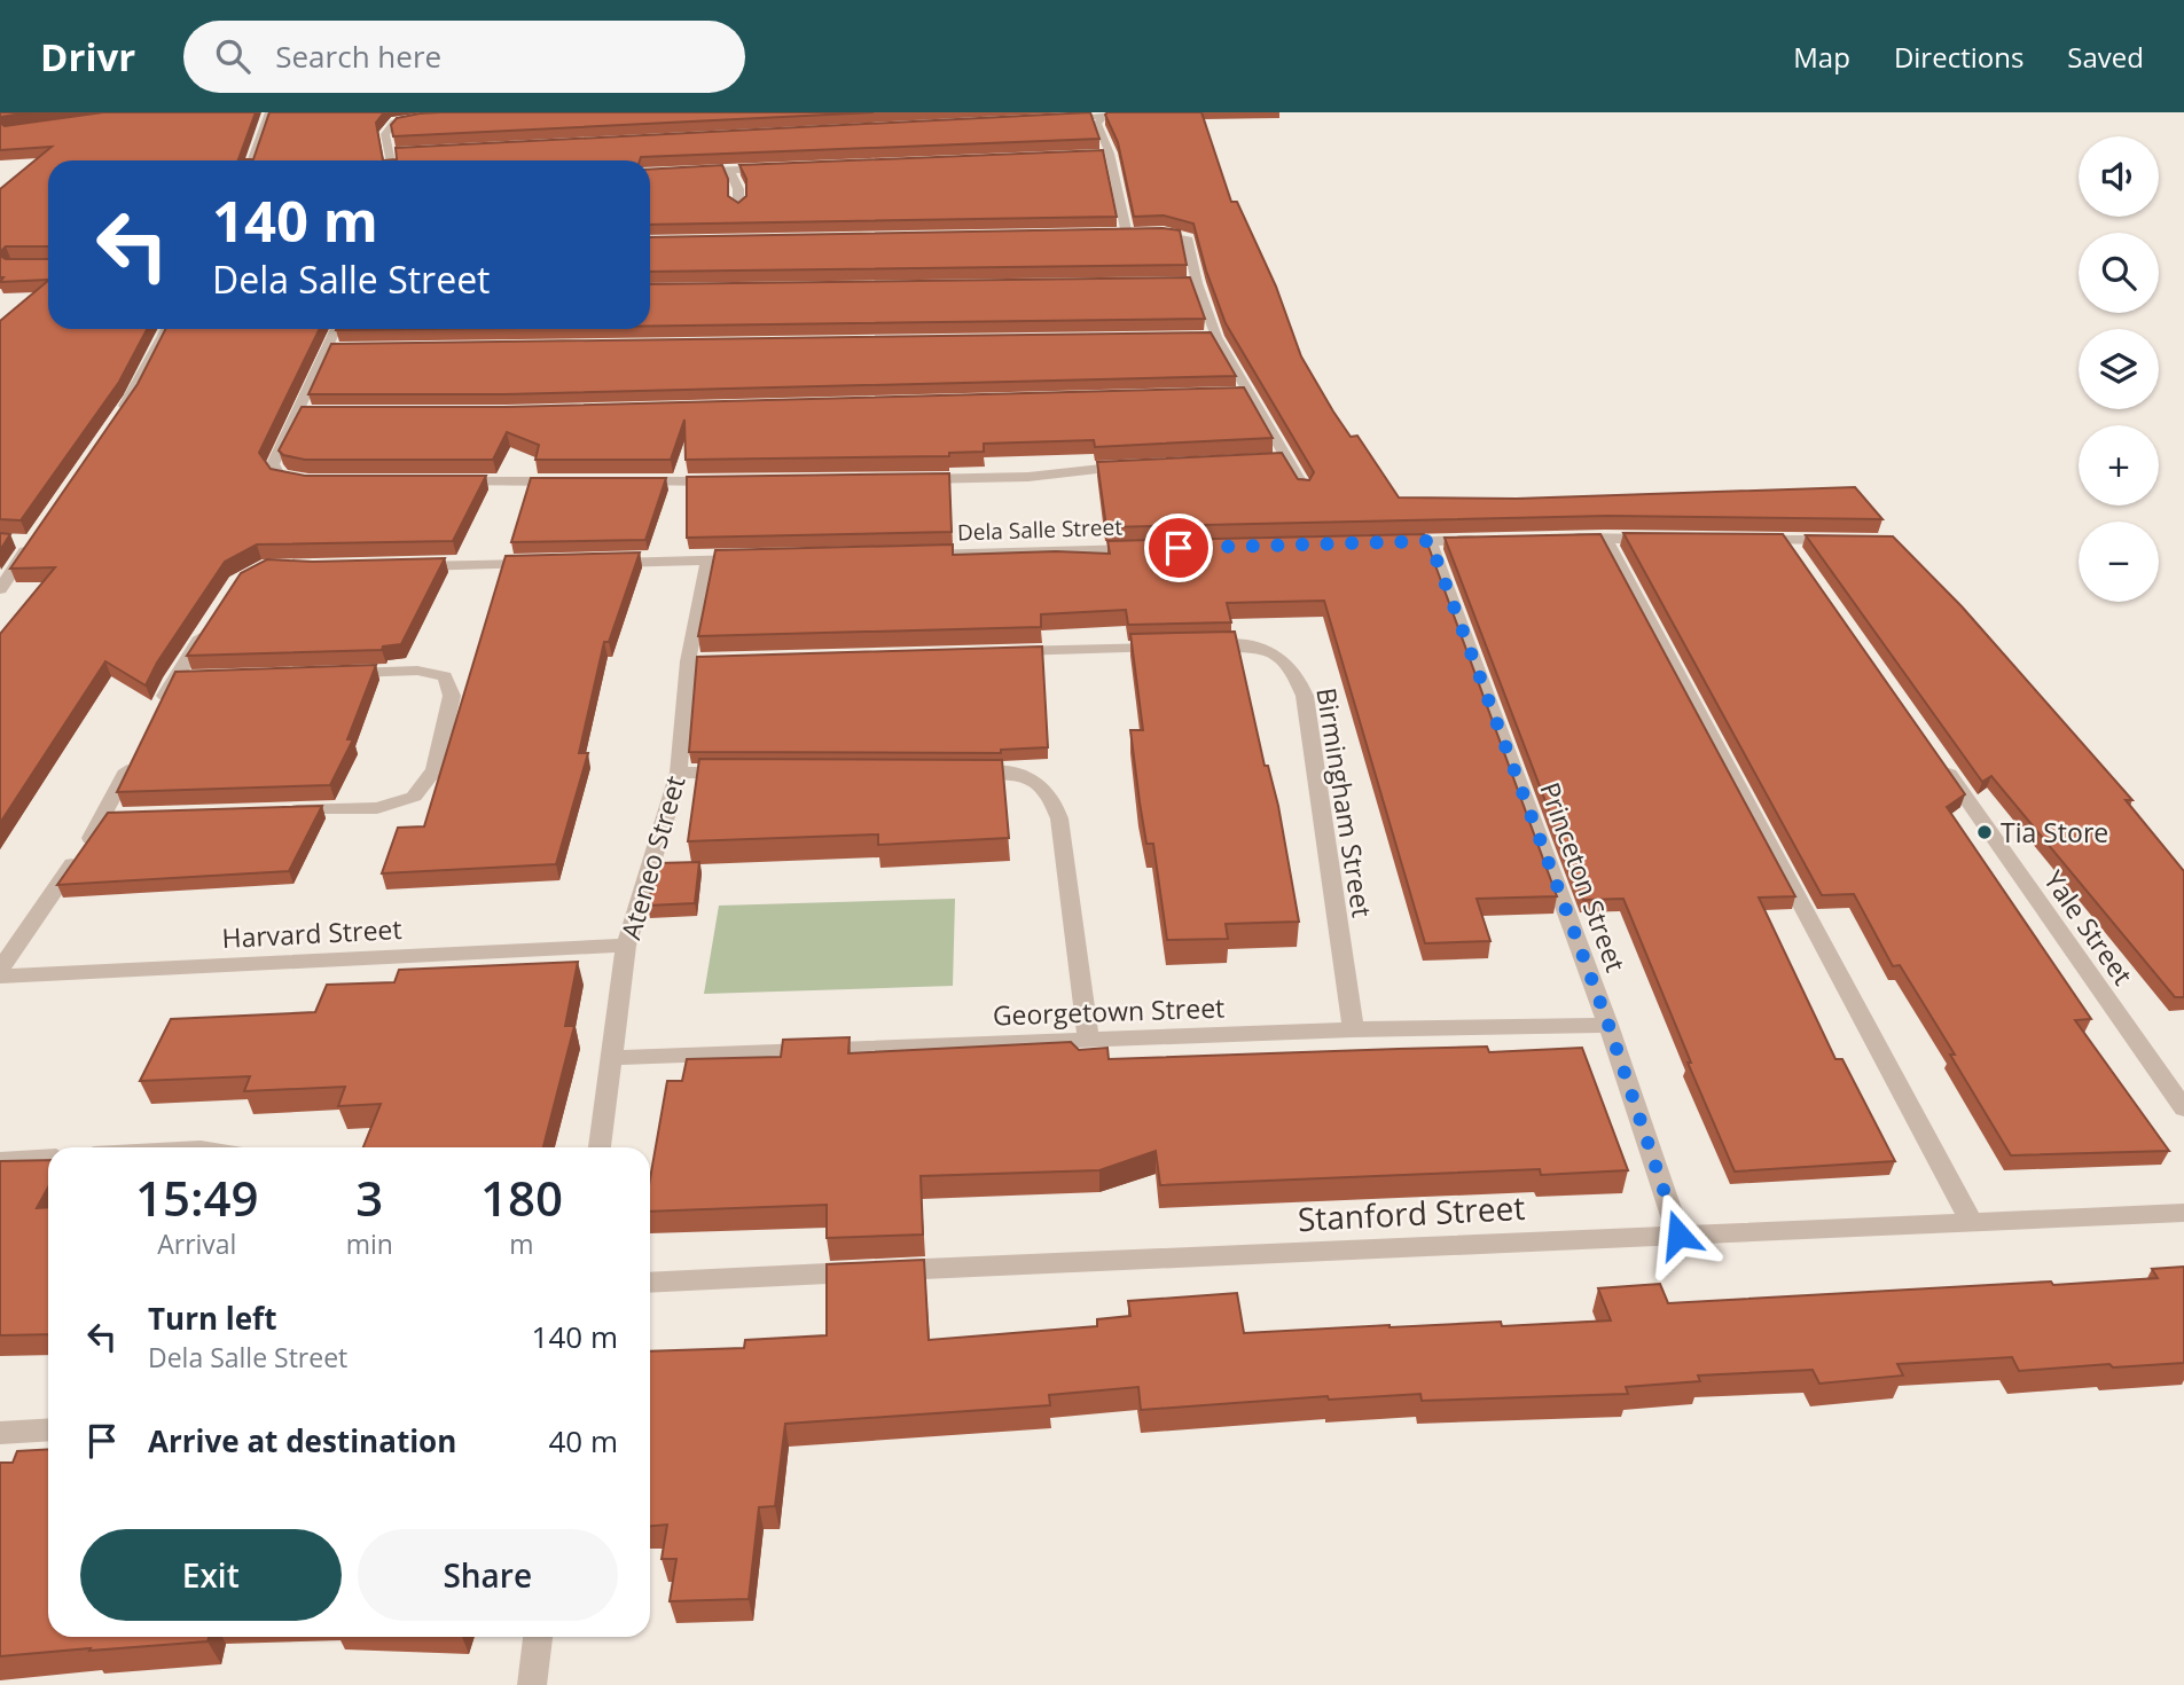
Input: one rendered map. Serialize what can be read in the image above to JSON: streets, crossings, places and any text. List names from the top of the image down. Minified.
{"streets":{"street":["Dela Salle Street","Birmingham Street","Ateneo Street","Princeton Street","Yale Street","Harvard Street","Georgetown Street","Stanford Street"]},"crossings":[["Birmingham Street","Georgetown Street"],["Ateneo Street","Harvard Street"],["Ateneo Street","Georgetown Street"],["Princeton Street","Georgetown Street"],["Princeton Street","Stanford Street"]],"places":["Tia Store"],"page":{"header":"Drivr","search":"Search here","nav":["Map","Directions","Saved"],"map_buttons":["+","−"],"turn":["140 m","Dela Salle Street"],"eta":["15:49","Arrival","3","min","180","m"],"list":[{"name":"Turn left","note":"Dela Salle Street","value":"140 m"},{"name":"Arrive at destination","value":"40 m"}],"buttons":["Exit","Share"]}}
